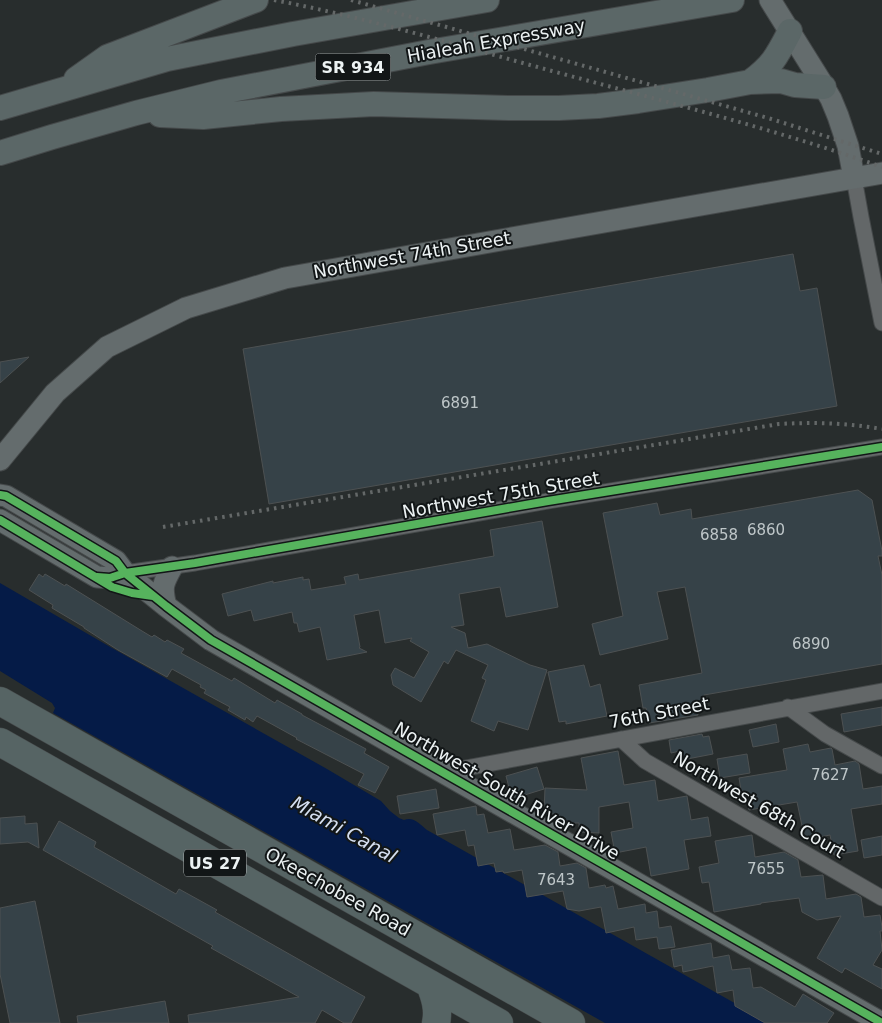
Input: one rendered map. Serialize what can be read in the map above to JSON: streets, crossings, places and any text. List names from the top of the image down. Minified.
{"streets":{"highway":["US 27","Okeechobee Road"],"main road":["Hialeah Expressway","SR 934"],"street":["Northwest 74th Street","Northwest 75th Street","76th Street","Northwest South River Drive","Northwest 68th Court"]},"crossings":[["Northwest 75th Street","Northwest South River Drive"],["76th Street","Northwest South River Drive"],["76th Street","Northwest 68th Court"]],"water":["Miami Canal"],"house_numbers":["6891","6860","6858","6890","7627","7655","7643"]}
